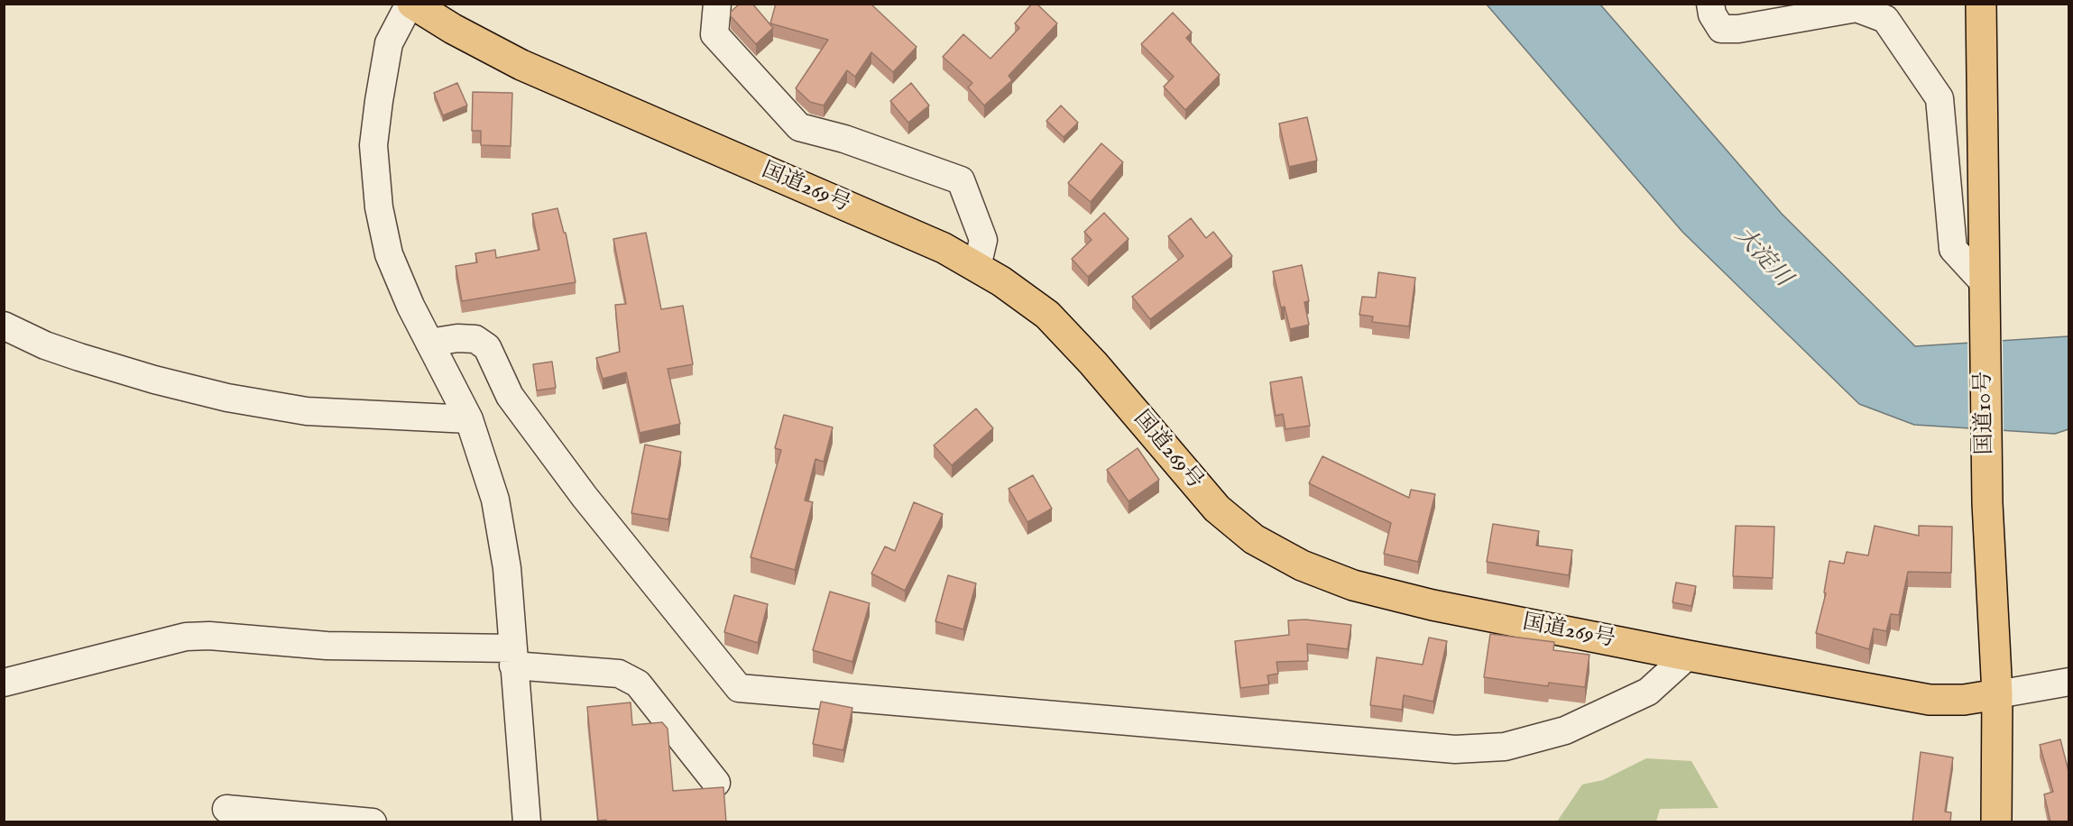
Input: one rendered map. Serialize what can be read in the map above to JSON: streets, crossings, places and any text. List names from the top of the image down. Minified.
{"streets":{"highway":["国道269号","国道10号"]},"crossings":[["国道269号","国道10号"]],"water":["大淀川"]}
